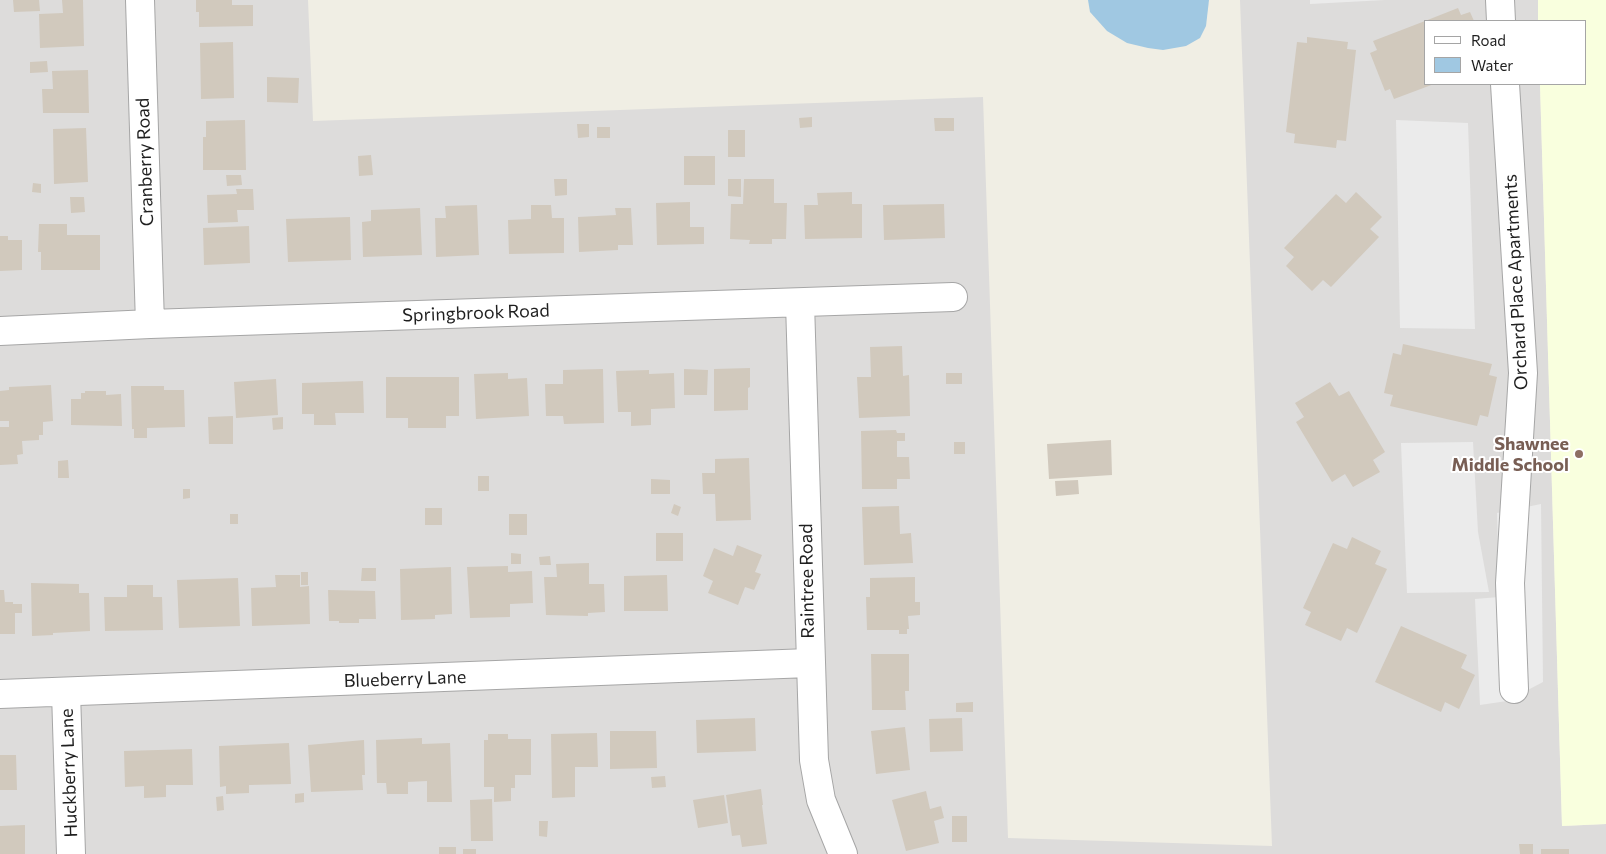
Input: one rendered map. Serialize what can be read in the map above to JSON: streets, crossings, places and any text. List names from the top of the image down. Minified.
{"streets":{"street":["Cranberry Road","Orchard Place Apartments","Springbrook Road","Raintree Road","Blueberry Lane","Huckberry Lane"]},"crossings":[["Cranberry Road","Springbrook Road"],["Springbrook Road","Raintree Road"],["Raintree Road","Blueberry Lane"],["Blueberry Lane","Huckberry Lane"]],"places":["Shawnee Middle School"],"legend":["Road","Water"]}
